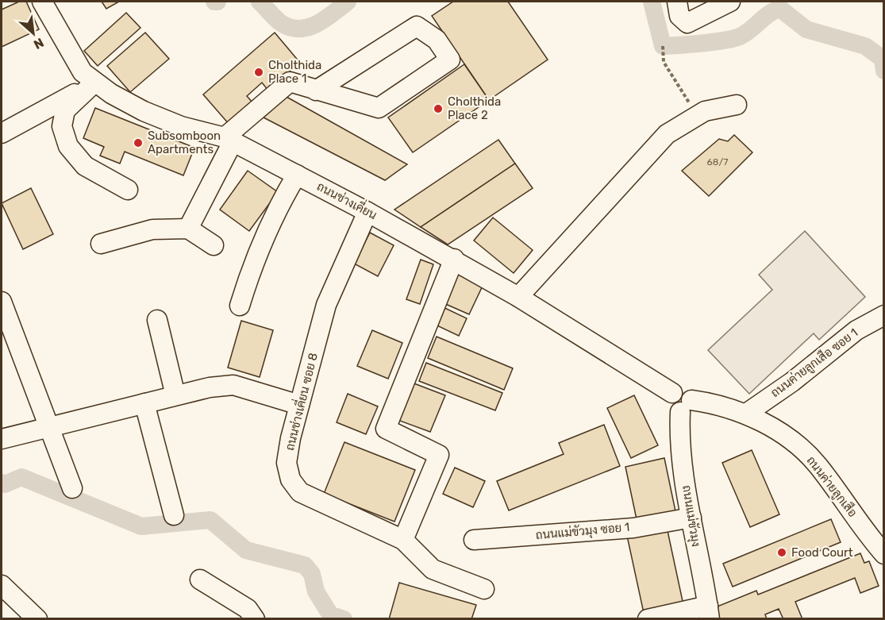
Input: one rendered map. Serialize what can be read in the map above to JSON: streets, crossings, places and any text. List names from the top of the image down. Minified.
{"streets":{"street":["ถนนช่างเคี่ยน","ถนนค่ายลูกเสือ ซอย 1","ถนนช่างเคี่ยน ซอย 8","ถนนค่ายลูกเสือ","ถนนแม่ขัวมุง","ถนนแม่ขัวมุง ซอย 1"]},"crossings":[["ถนนช่างเคี่ยน","ถนนช่างเคี่ยน ซอย 8"],["ถนนช่างเคี่ยน","ถนนค่ายลูกเสือ"],["ถนนช่างเคี่ยน","ถนนแม่ขัวมุง"],["ถนนค่ายลูกเสือ ซอย 1","ถนนค่ายลูกเสือ"],["ถนนค่ายลูกเสือ","ถนนแม่ขัวมุง"],["ถนนแม่ขัวมุง","ถนนแม่ขัวมุง ซอย 1"]],"places":["Cholthida Place 1","Cholthida Place 2","Subsomboon Apartments","Food Court"],"house_numbers":["68/7"],"north":"bottom right"}
